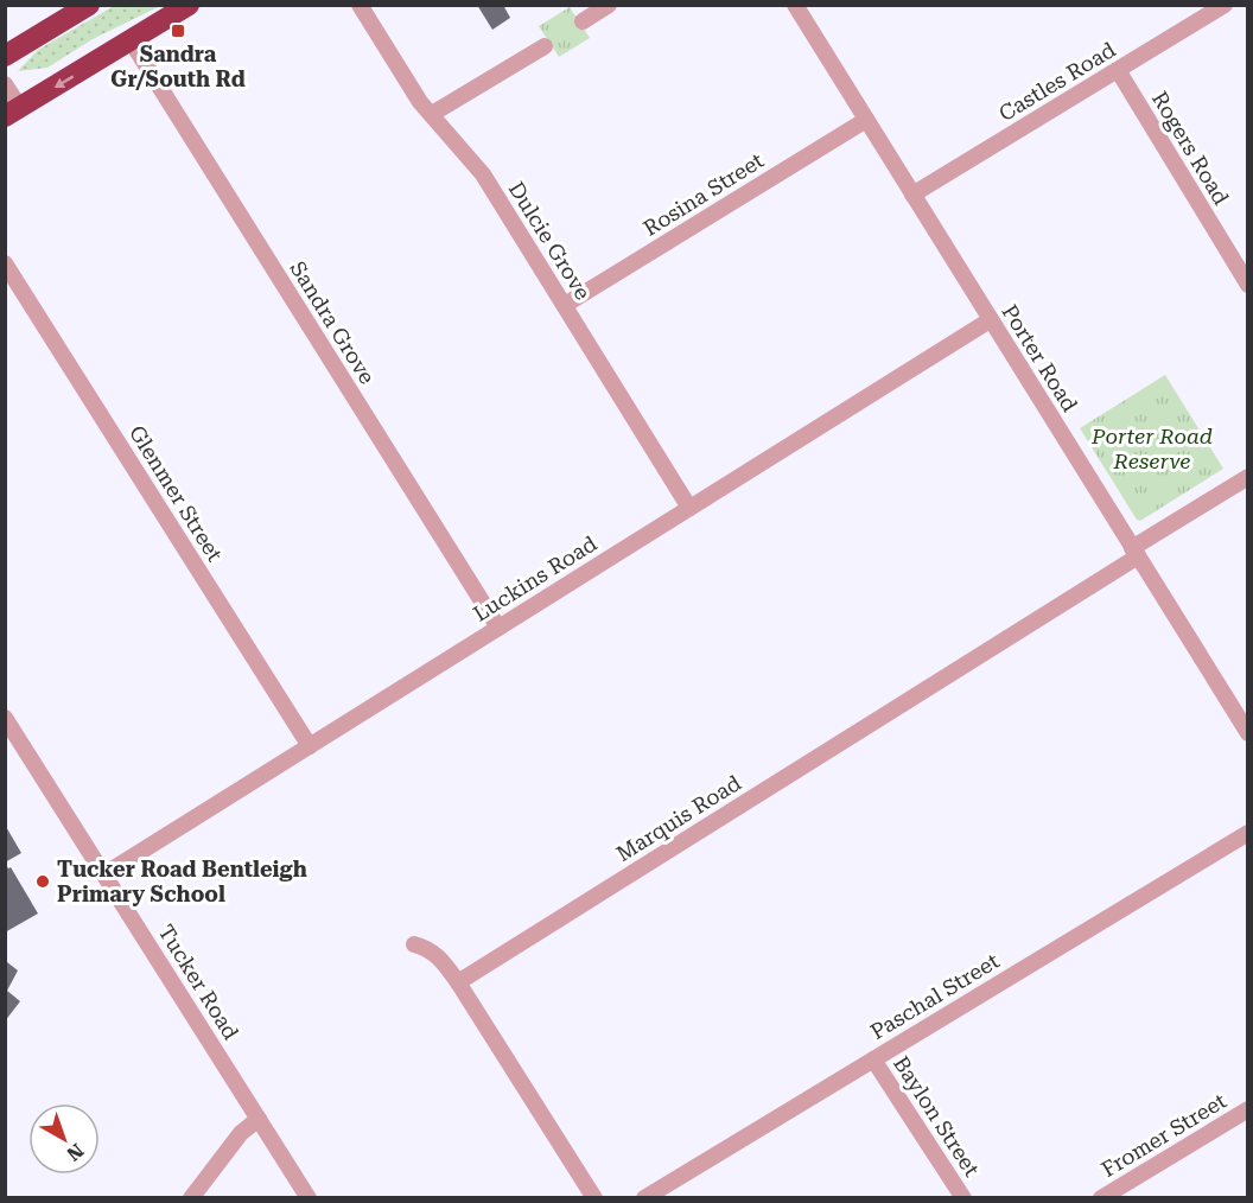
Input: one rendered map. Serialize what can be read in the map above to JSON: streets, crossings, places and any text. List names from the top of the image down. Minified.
{"streets":{"street":["Castles Road","Rogers Road","Rosina Street","Dulcie Grove","Sandra Grove","Porter Road","Glenmer Street","Luckins Road","Marquis Road","Tucker Road","Paschal Street","Baylon Street","Fromer Street"]},"crossings":[["Castles Road","Rogers Road"],["Castles Road","Porter Road"],["Rosina Street","Dulcie Grove"],["Rosina Street","Porter Road"],["Dulcie Grove","Luckins Road"],["Sandra Grove","Luckins Road"],["Porter Road","Luckins Road"],["Porter Road","Marquis Road"],["Glenmer Street","Luckins Road"],["Luckins Road","Tucker Road"],["Paschal Street","Baylon Street"]],"parks":["Porter Road Reserve"],"places":{"transit":["Sandra Gr/South Rd"],"other":["Tucker Road Bentleigh Primary School"]},"north":"bottom right"}
